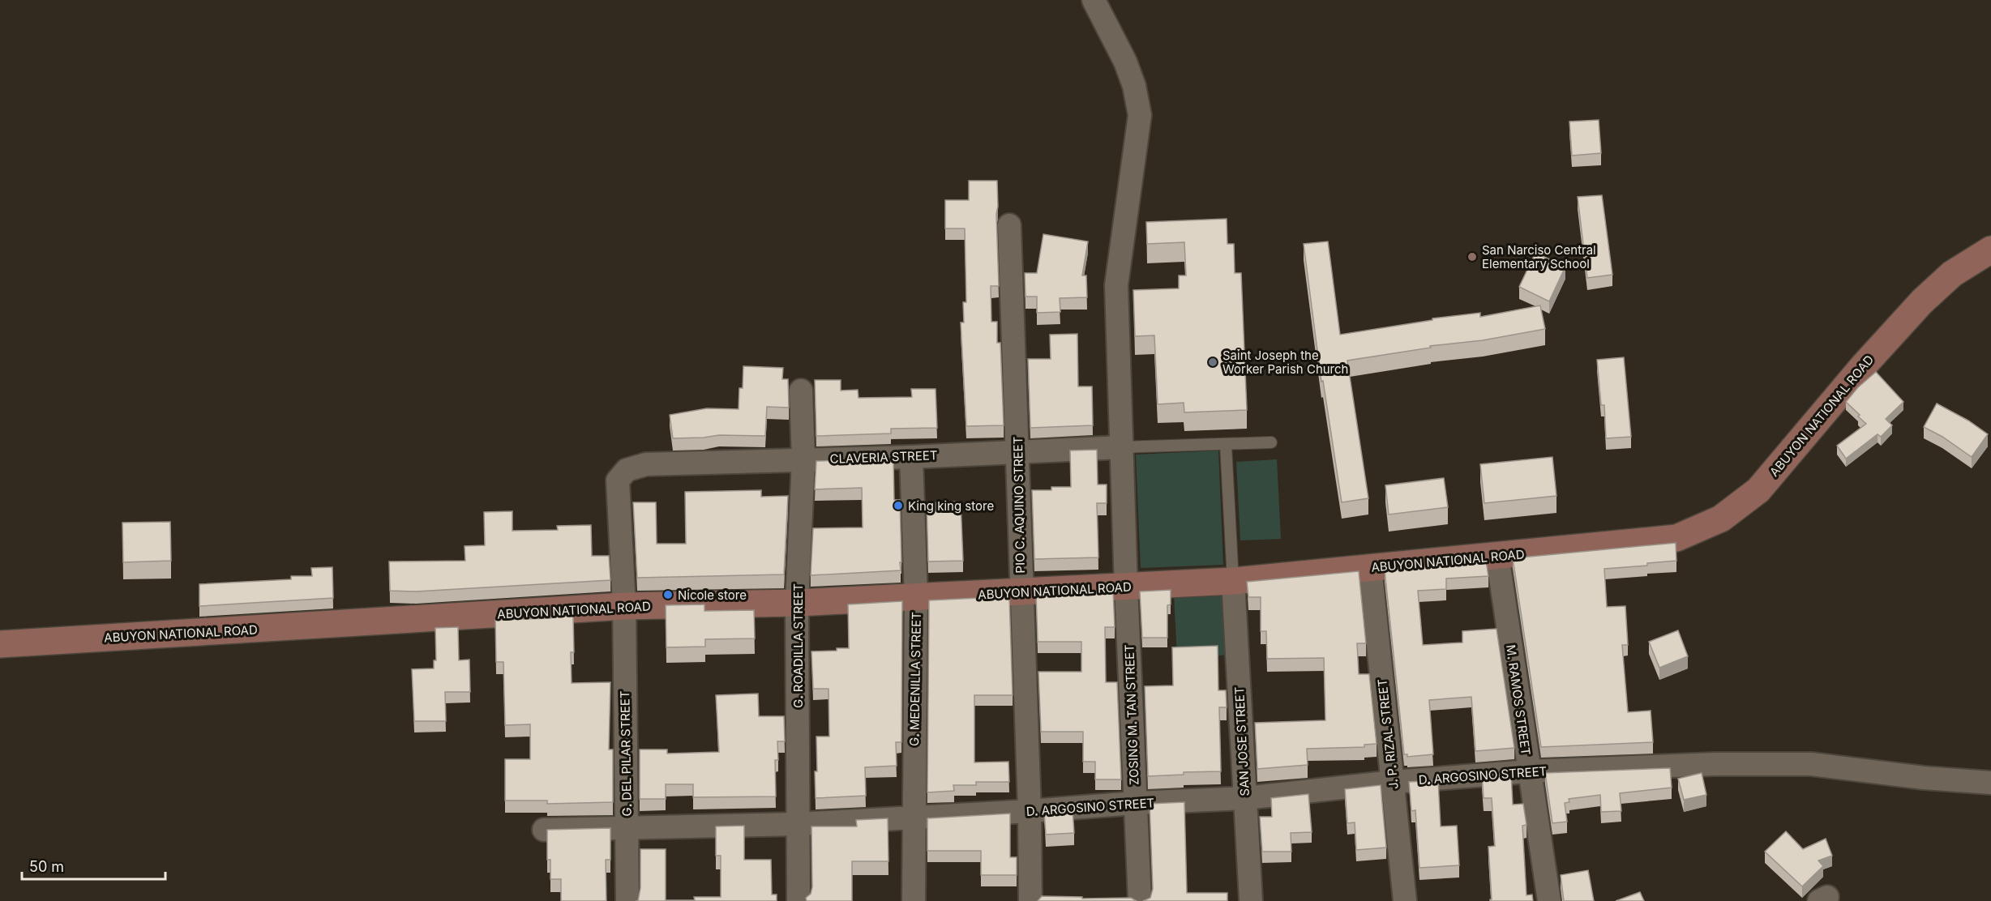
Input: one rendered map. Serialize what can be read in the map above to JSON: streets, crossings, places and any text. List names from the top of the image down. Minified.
{"streets":{"street":["ABUYON NATIONAL ROAD","CLAVERIA STREET","PIO C. AQUINO STREET","G. ROADILLA STREET","G. MEDENILLA STREET","M. RAMOS STREET","ZOSING M. TAN STREET","J. P. RIZAL STREET","SAN JOSE STREET","G. DEL PILAR STREET","D. ARGOSINO STREET"]},"crossings":[["ABUYON NATIONAL ROAD","PIO C. AQUINO STREET"],["ABUYON NATIONAL ROAD","G. ROADILLA STREET"],["ABUYON NATIONAL ROAD","G. MEDENILLA STREET"],["ABUYON NATIONAL ROAD","M. RAMOS STREET"],["ABUYON NATIONAL ROAD","ZOSING M. TAN STREET"],["ABUYON NATIONAL ROAD","J. P. RIZAL STREET"],["ABUYON NATIONAL ROAD","SAN JOSE STREET"],["ABUYON NATIONAL ROAD","G. DEL PILAR STREET"],["CLAVERIA STREET","PIO C. AQUINO STREET"],["CLAVERIA STREET","G. ROADILLA STREET"],["CLAVERIA STREET","G. MEDENILLA STREET"],["CLAVERIA STREET","ZOSING M. TAN STREET"],["CLAVERIA STREET","G. DEL PILAR STREET"],["PIO C. AQUINO STREET","D. ARGOSINO STREET"],["G. ROADILLA STREET","D. ARGOSINO STREET"],["G. MEDENILLA STREET","D. ARGOSINO STREET"],["M. RAMOS STREET","D. ARGOSINO STREET"],["ZOSING M. TAN STREET","D. ARGOSINO STREET"],["J. P. RIZAL STREET","D. ARGOSINO STREET"],["SAN JOSE STREET","D. ARGOSINO STREET"],["G. DEL PILAR STREET","D. ARGOSINO STREET"]],"places":["San Narciso Central Elementary School","Saint Joseph the Worker Parish Church","King king store","Nicole store"],"scale_bar":"50 m"}
